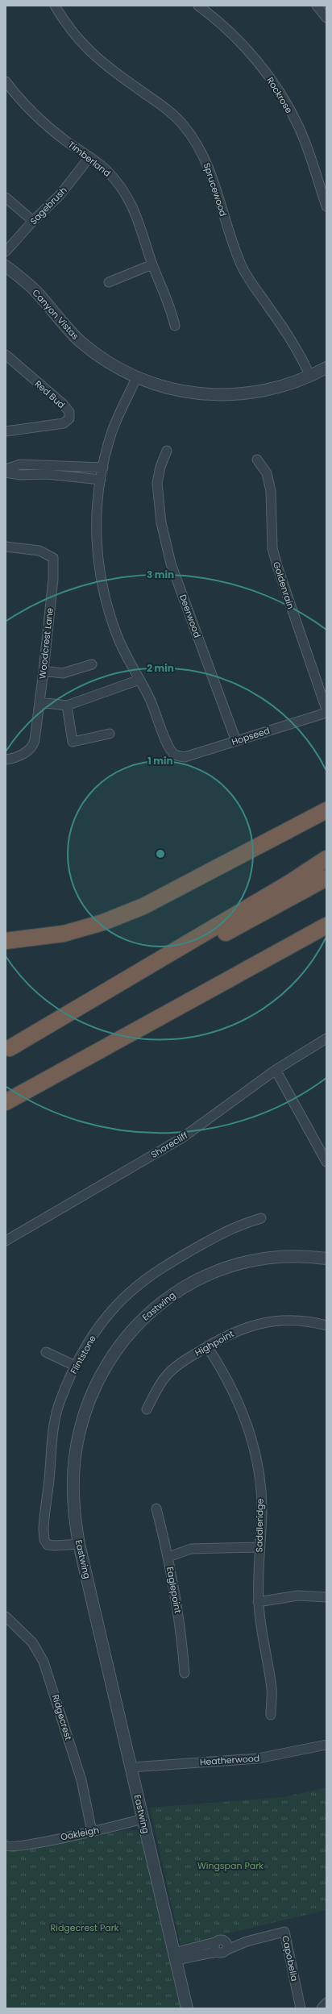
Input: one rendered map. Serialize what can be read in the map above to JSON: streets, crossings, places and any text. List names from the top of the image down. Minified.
{"streets":{"street":["Rockrose","Timberland","Sprucewood","Sagebrush","Canyon Vistas","Red Bud","Goldenrain","Deerwood","Woodcrest Lane","Hopseed","Shorecliff","Eastwing","Highpoint","Flintstone","Saddleridge","Eaglepoint","Ridgecrest","Heatherwood","Oakleigh","Capobella"]},"crossings":[["Timberland","Sagebrush"],["Sprucewood","Canyon Vistas"],["Deerwood","Hopseed"],["Eastwing","Flintstone"],["Eastwing","Heatherwood"],["Eastwing","Oakleigh"],["Eastwing","Capobella"],["Highpoint","Saddleridge"],["Ridgecrest","Oakleigh"]],"parks":["Wingspan Park","Ridgecrest Park"],"rings":["3 min","2 min","1 min"]}
